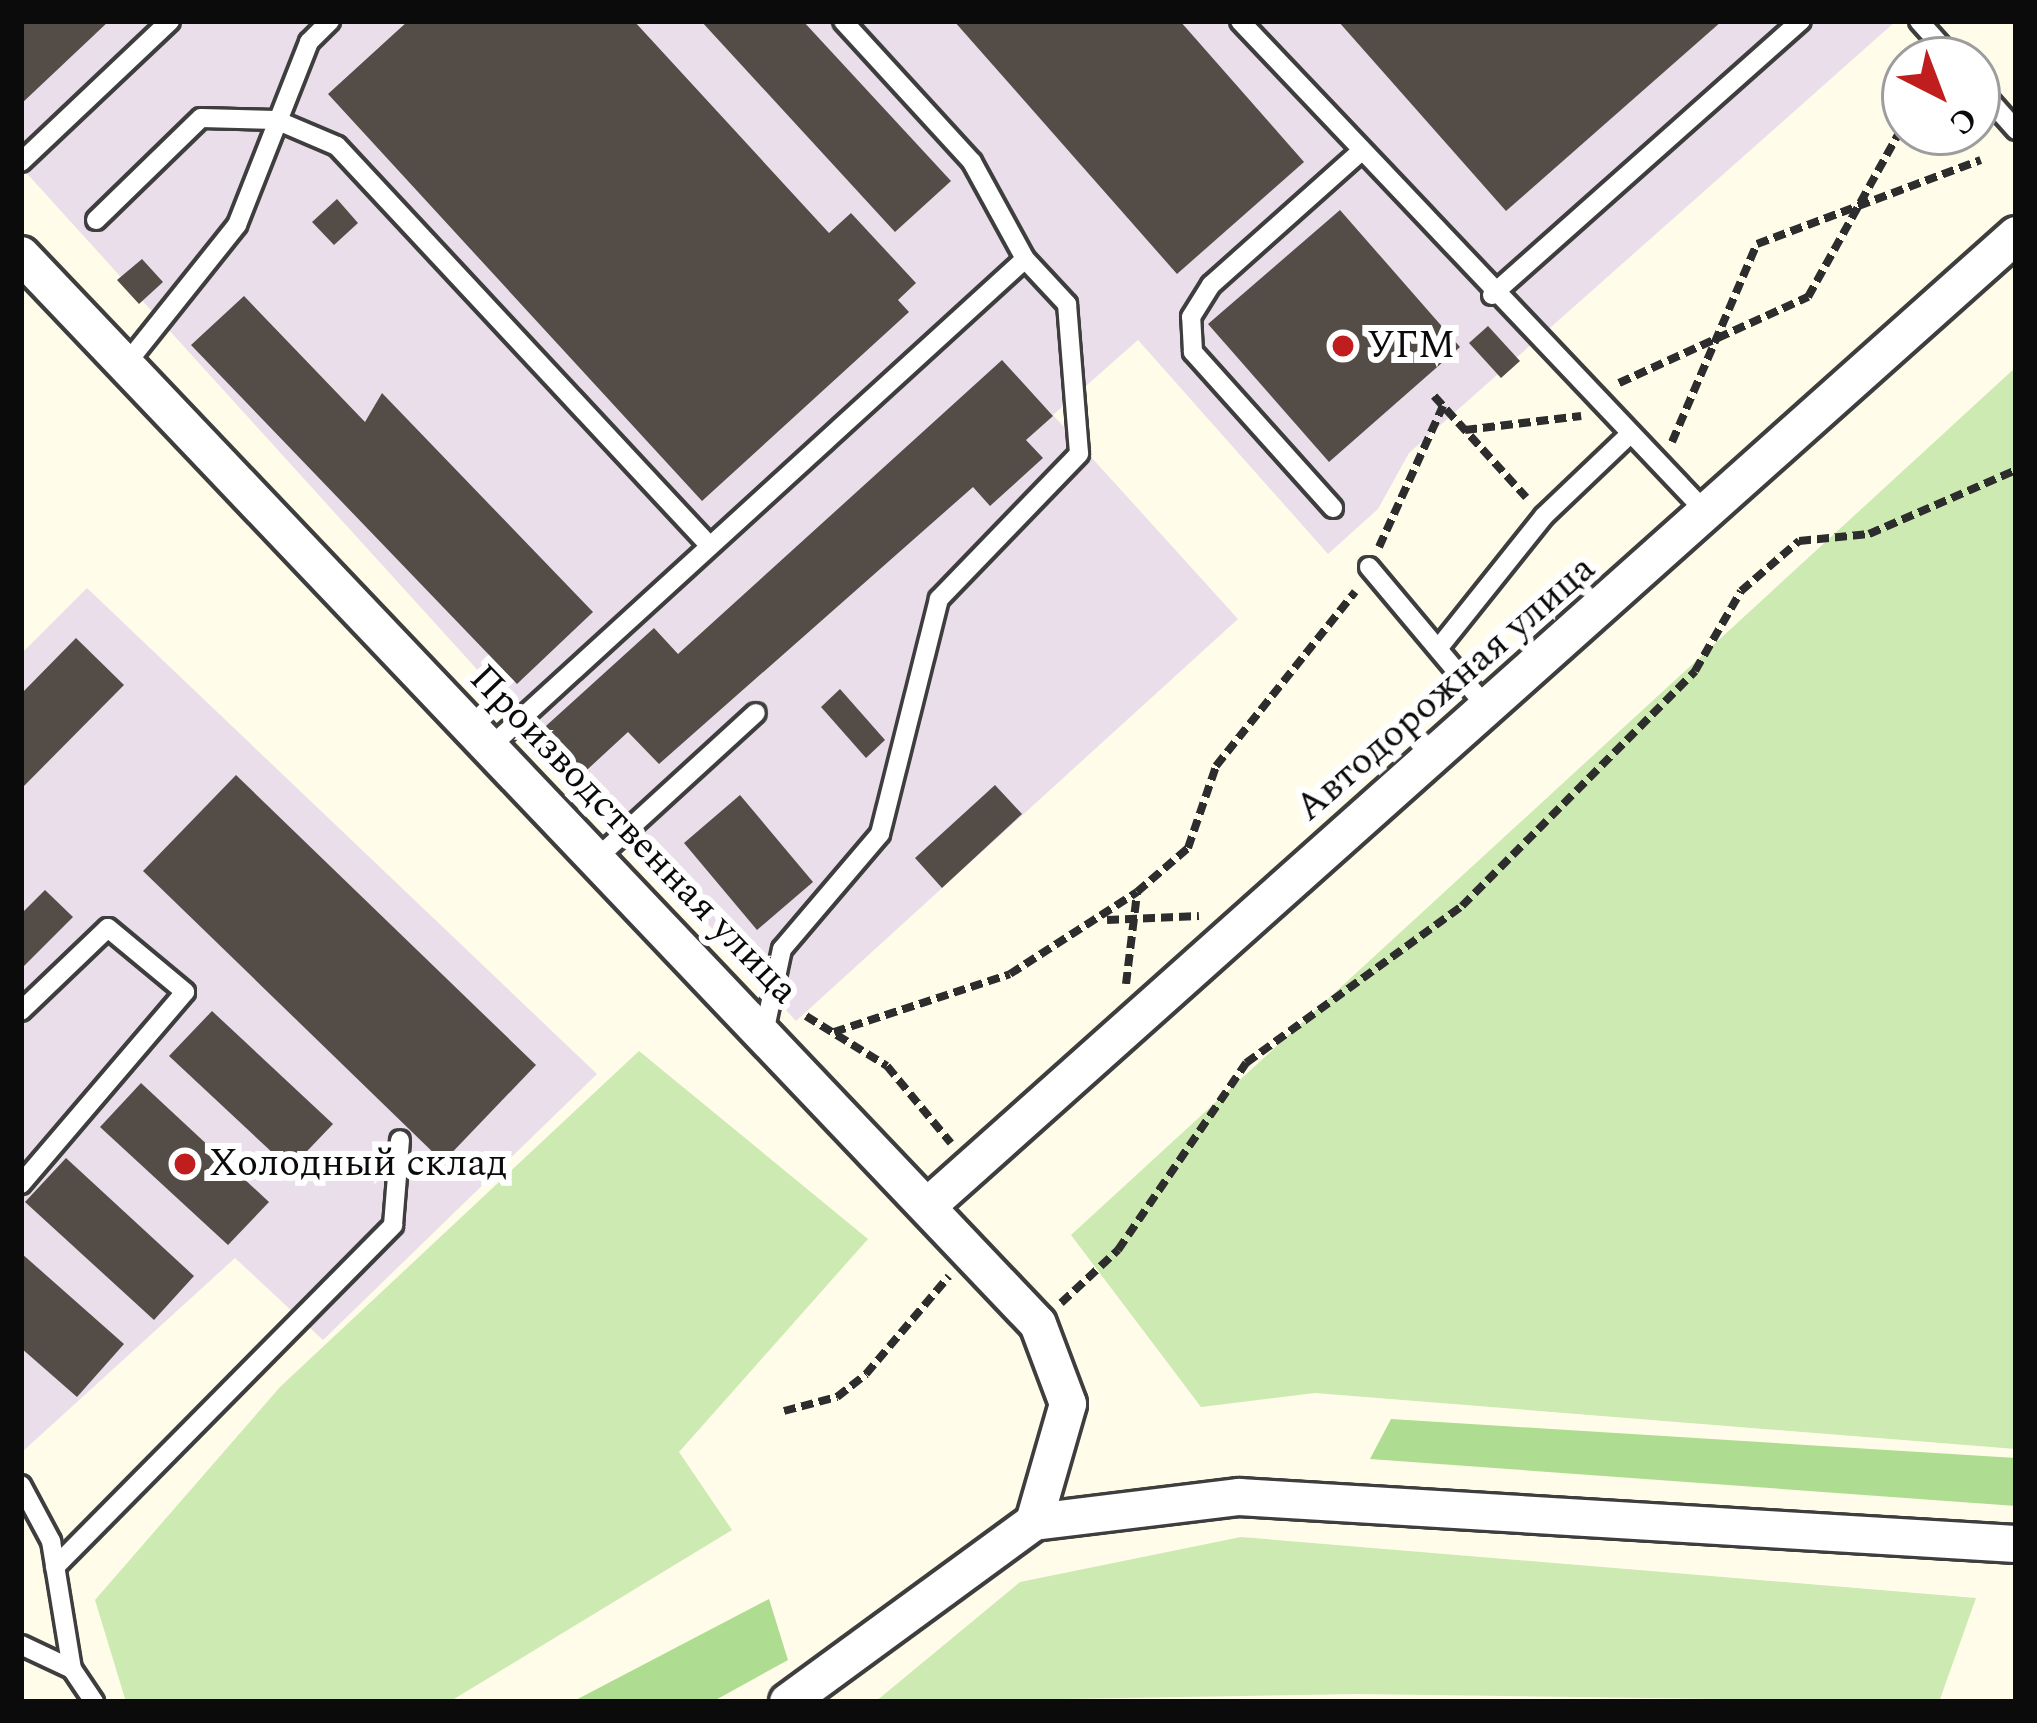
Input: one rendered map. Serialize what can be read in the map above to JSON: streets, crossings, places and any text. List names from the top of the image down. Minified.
{"streets":{"street":["Автодорожная улица","Производственная улица"]},"crossings":[["Автодорожная улица","Производственная улица"]],"places":["УГМ","Холодный склад"],"north":"bottom right"}
